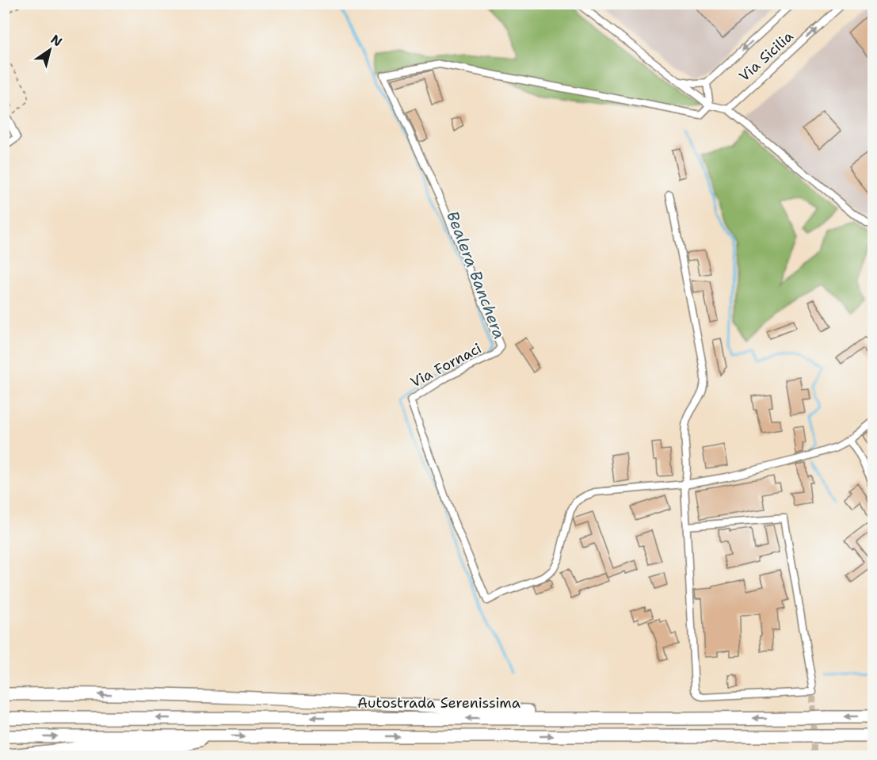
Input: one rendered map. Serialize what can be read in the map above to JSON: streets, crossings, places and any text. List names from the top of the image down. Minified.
{"streets":{"highway":["Autostrada Serenissima"],"street":["Via Sicilia","Via Fornaci"]},"water":["Bealera Banchera"],"north":"top right"}
